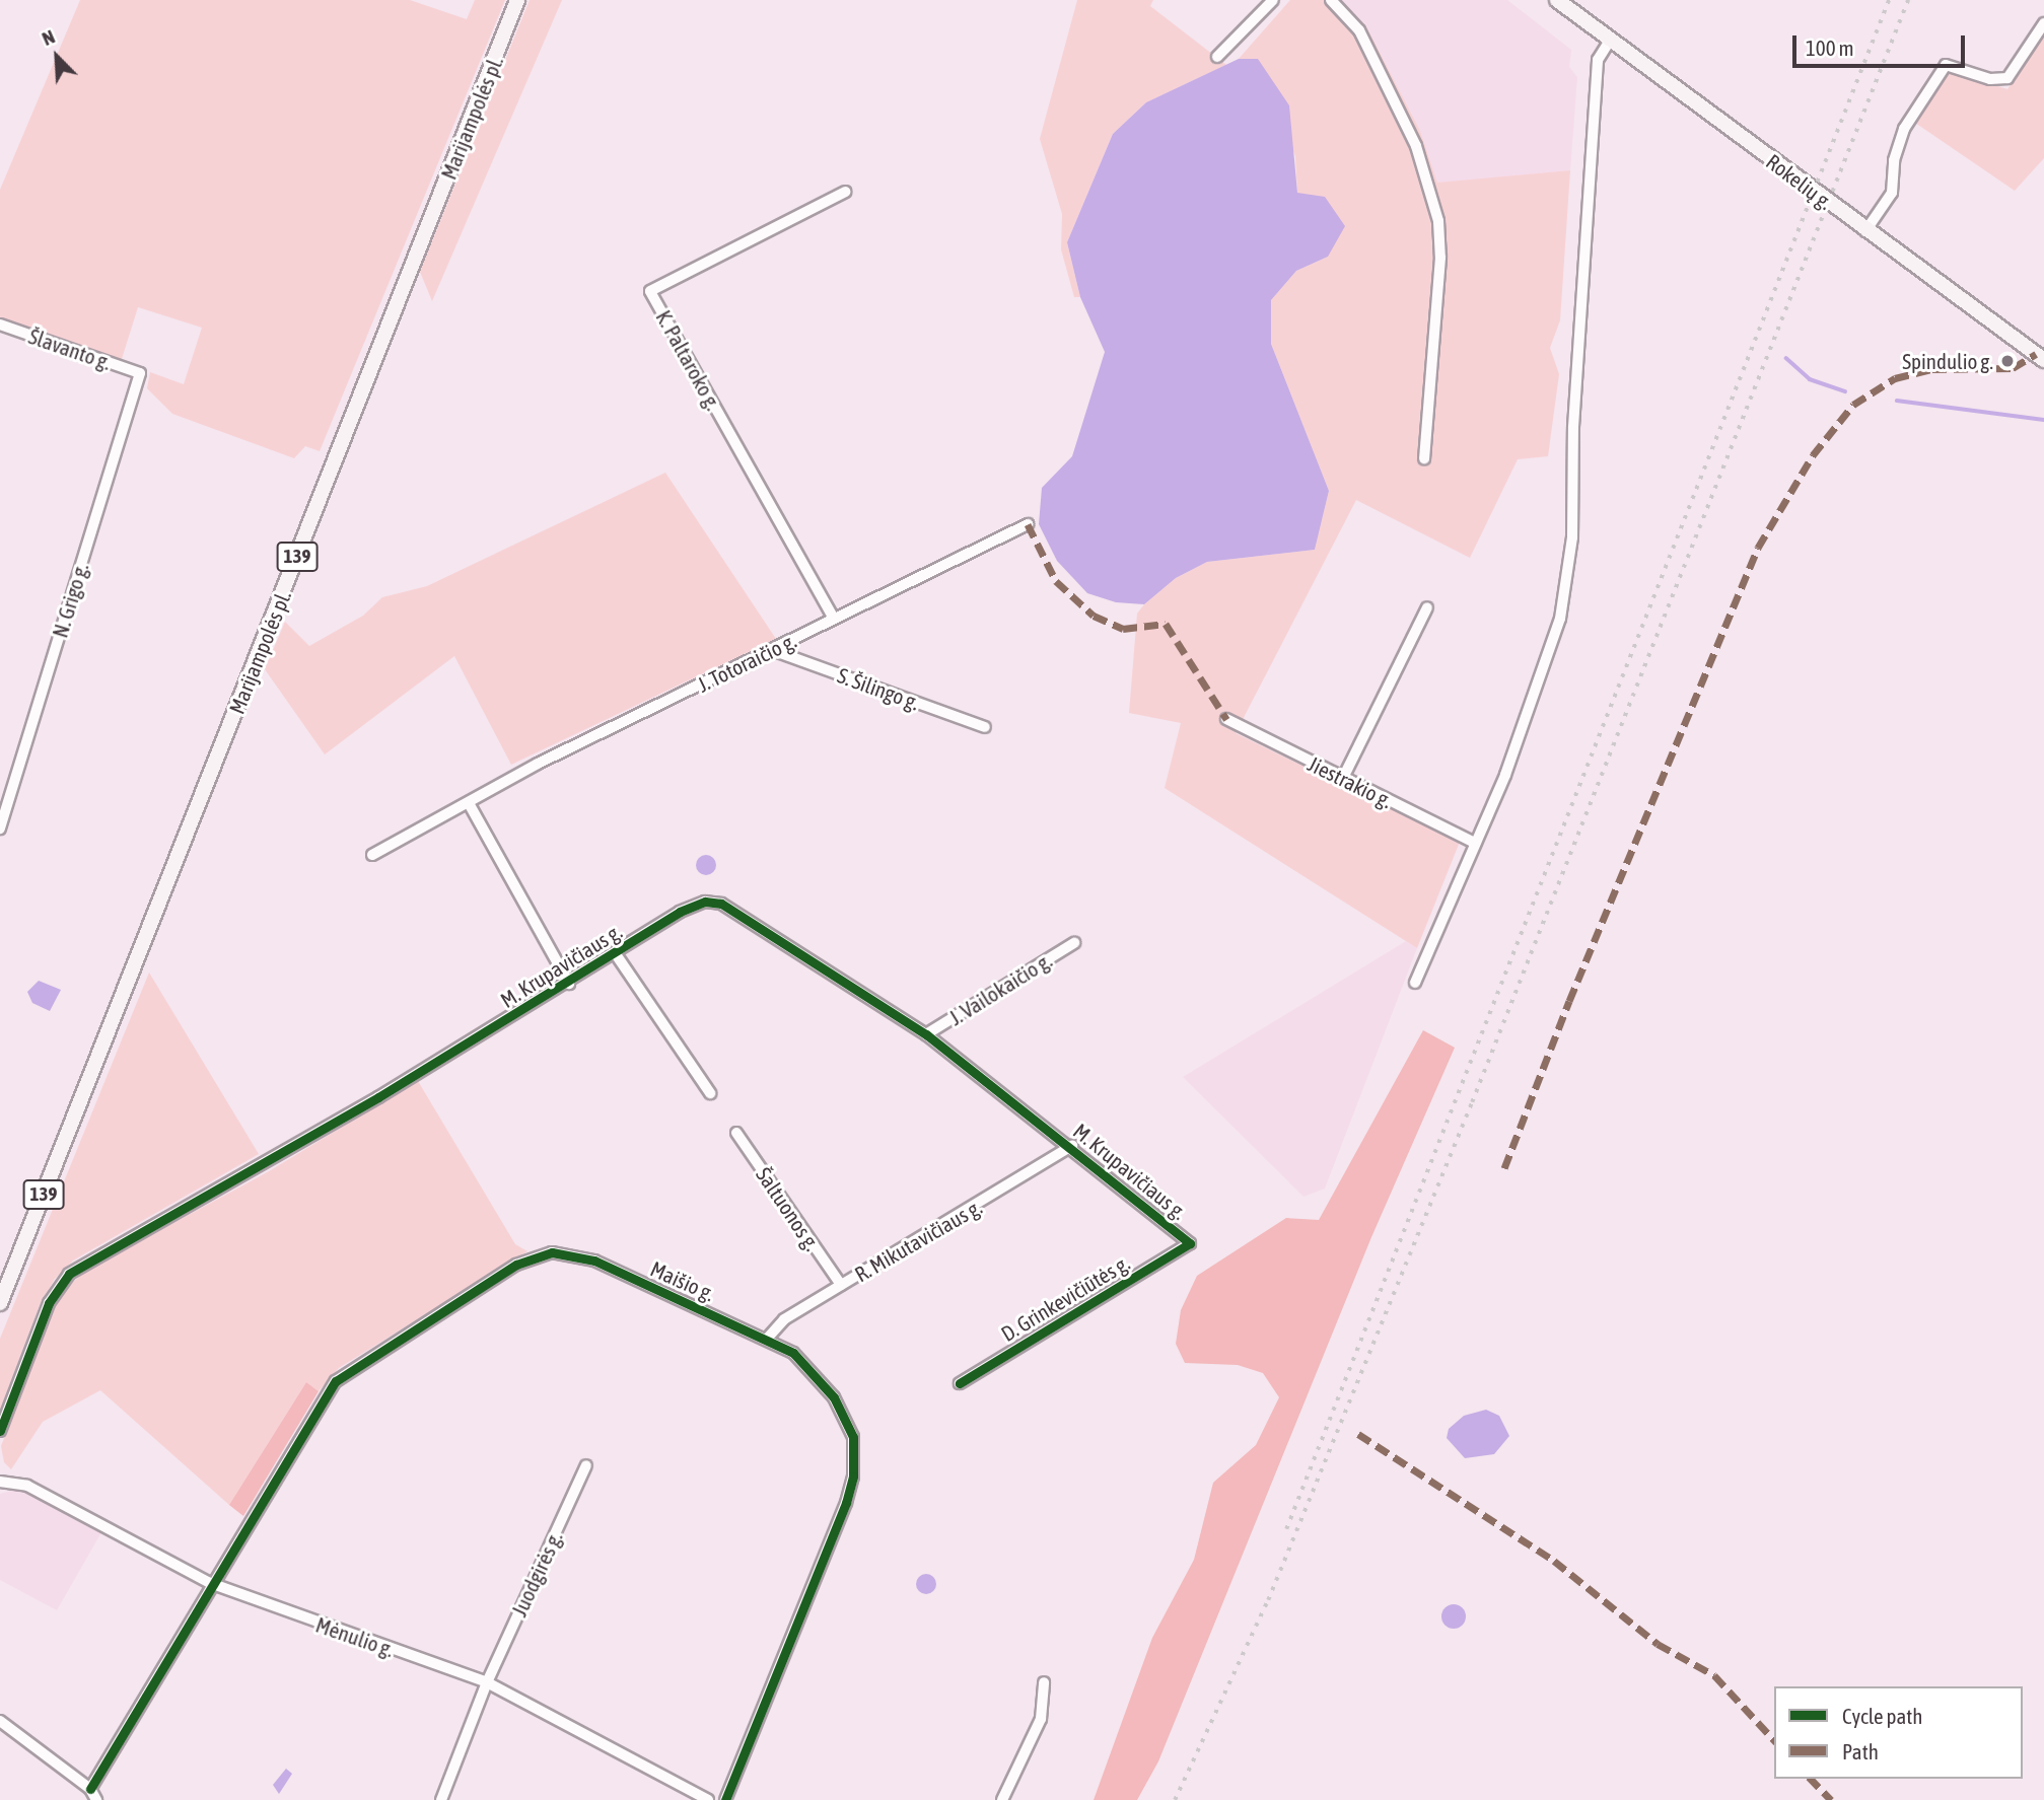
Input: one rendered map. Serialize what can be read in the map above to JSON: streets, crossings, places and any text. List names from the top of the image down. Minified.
{"streets":{"main road":["Marijampolės pl.","Rokelių g.","139"],"street":["Šlavanto g.","K. Paltaroko g.","N. Grigo g.","J. Totoraičio g.","S. Šilingo g.","Jiestrakio g.","M. Krupavičiaus g.","J. Vailokaičio g.","Šaltuonos g.","R. Mikutavičiaus g.","Maišio g.","D. Grinkevičiūtės g.","Juodgirės g.","Mėnulio g."]},"crossings":[["Šlavanto g.","N. Grigo g."],["K. Paltaroko g.","J. Totoraičio g."],["J. Totoraičio g.","S. Šilingo g."],["M. Krupavičiaus g.","J. Vailokaičio g."],["M. Krupavičiaus g.","R. Mikutavičiaus g."],["M. Krupavičiaus g.","D. Grinkevičiūtės g."],["Šaltuonos g.","R. Mikutavičiaus g."],["R. Mikutavičiaus g.","Maišio g."],["Maišio g.","Mėnulio g."],["Juodgirės g.","Mėnulio g."]],"places":["Spindulio g."],"legend":["Cycle path","Path"],"scale_bar":"100 m","north":"top left"}
